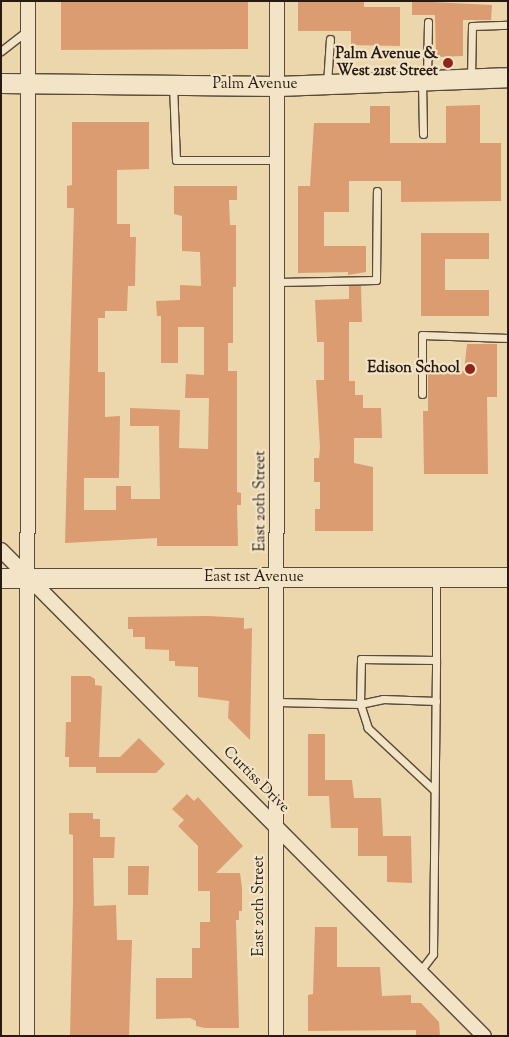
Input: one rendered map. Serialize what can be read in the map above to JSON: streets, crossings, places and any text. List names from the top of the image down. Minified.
{"streets":{"main road":["Palm Avenue","East 1st Avenue"],"street":["East 20th Street","Curtiss Drive"]},"crossings":[["Palm Avenue","East 20th Street"],["East 20th Street","East 1st Avenue"],["East 20th Street","Curtiss Drive"],["East 1st Avenue","Curtiss Drive"]],"places":["Palm Avenue & West 21st Street","Edison School"]}
